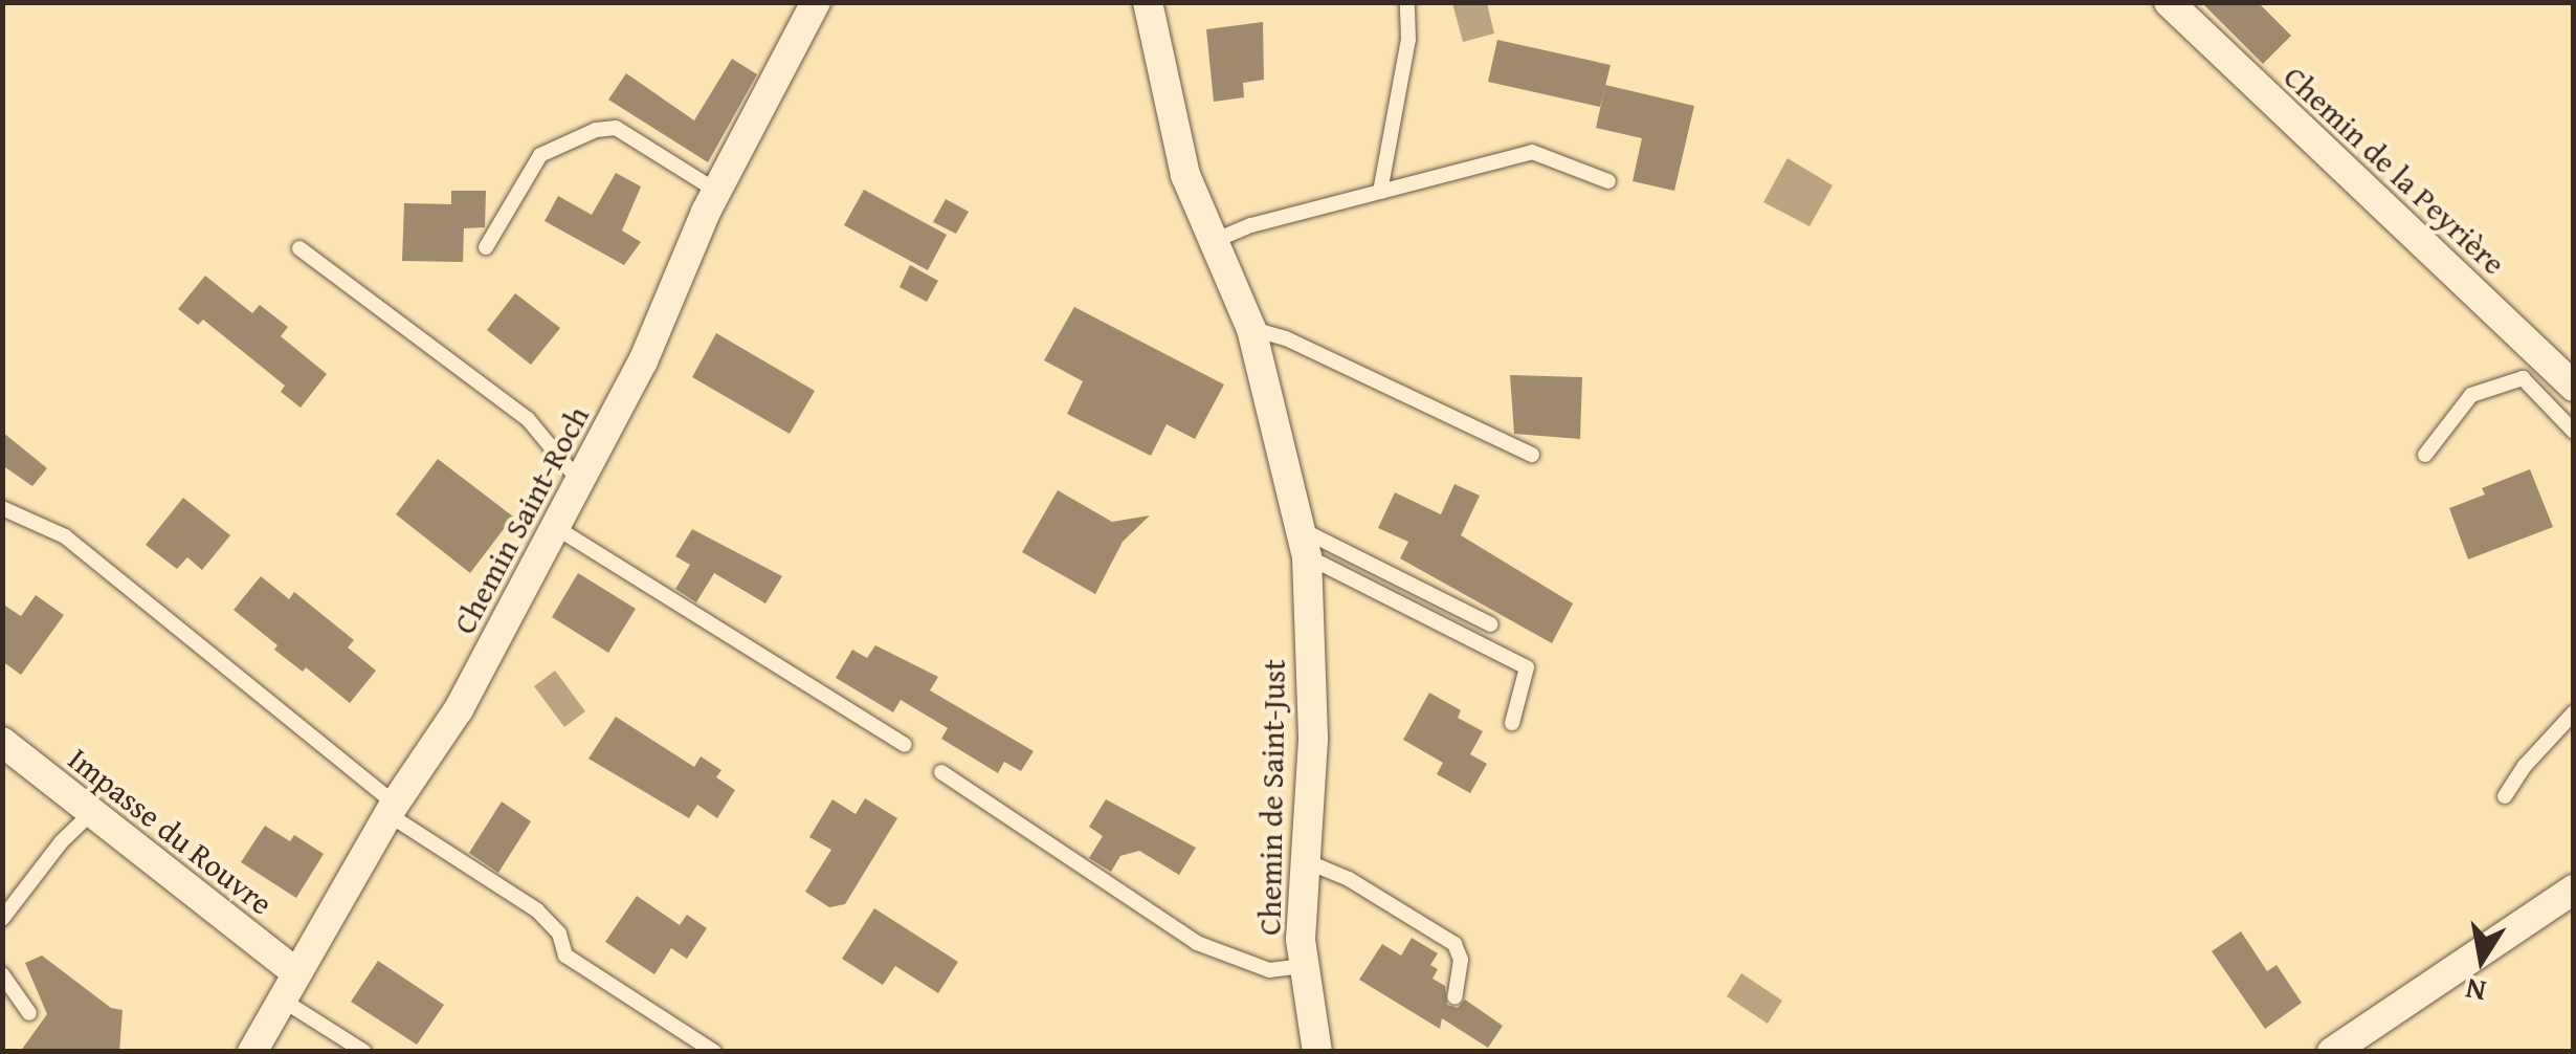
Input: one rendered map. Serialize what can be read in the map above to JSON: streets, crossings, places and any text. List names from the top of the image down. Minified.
{"streets":{"street":["Chemin de la Peyrière","Chemin Saint-Roch","Chemin de Saint-Just","Impasse du Rouvre"]},"crossings":[["Chemin Saint-Roch","Impasse du Rouvre"]],"north":"bottom"}
